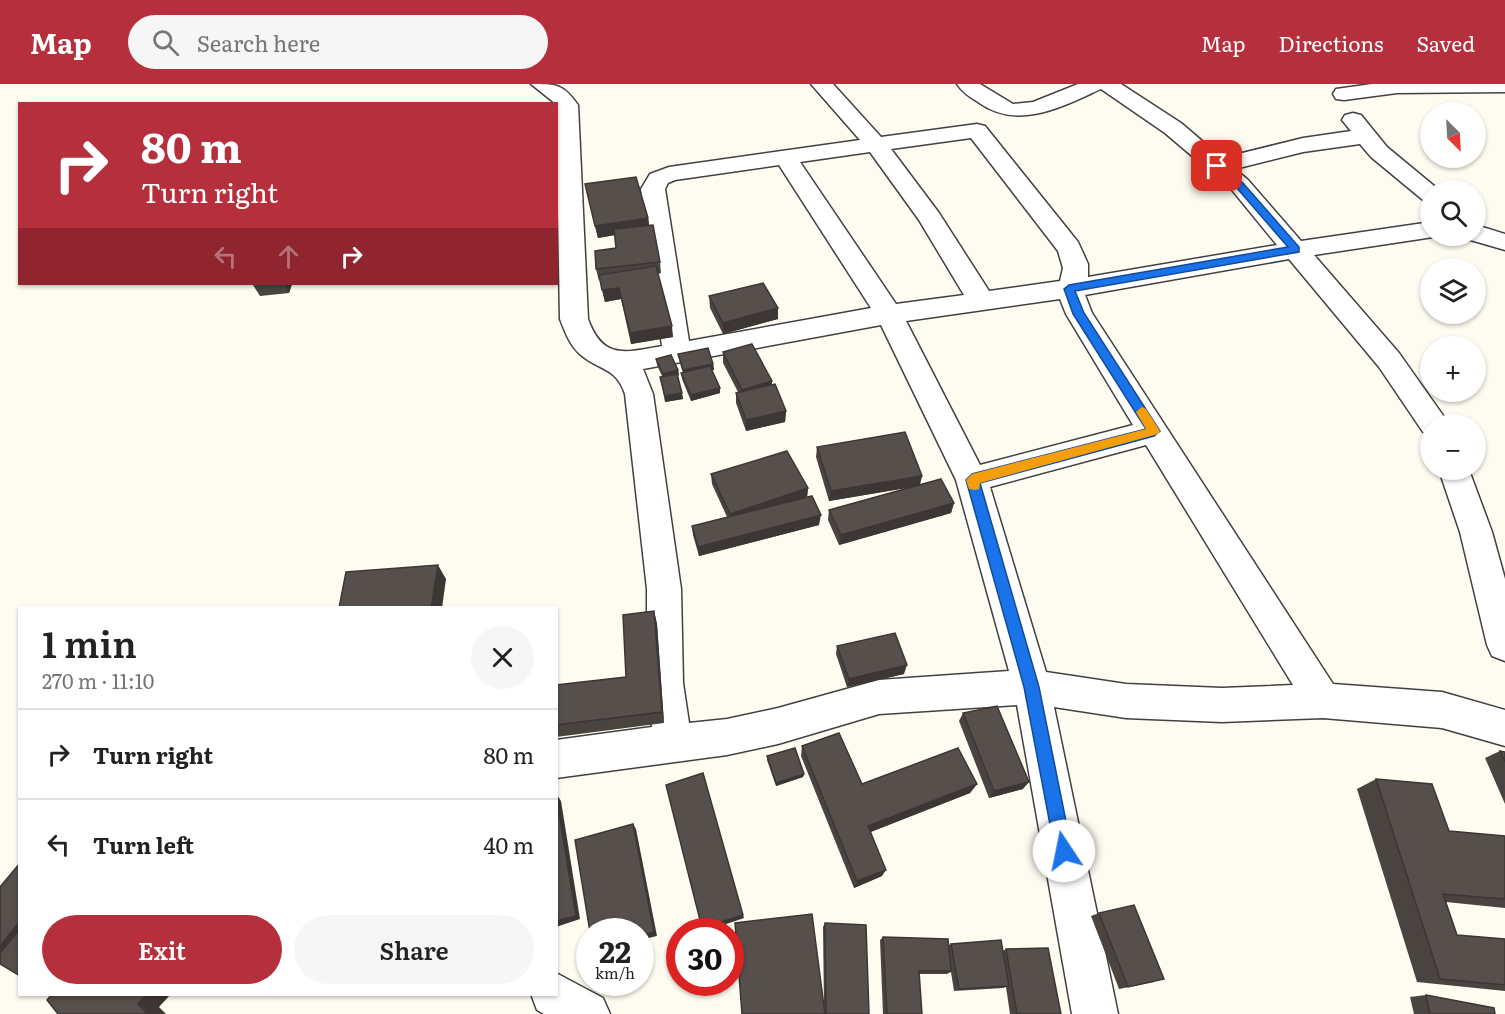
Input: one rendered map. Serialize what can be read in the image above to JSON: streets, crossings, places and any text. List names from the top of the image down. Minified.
{"north":"bottom right","page":{"header":"Map","search":"Search here","nav":["Map","Directions","Saved"],"map_buttons":["+","−"],"turn":["80 m","Turn right"],"heading":["1 min","270 m · 11:10"],"list":[{"name":"Turn right","value":"80 m"},{"name":"Turn left","value":"40 m"}],"buttons":["Exit","Share"],"speed":"22 km/h","limit":"30"}}
